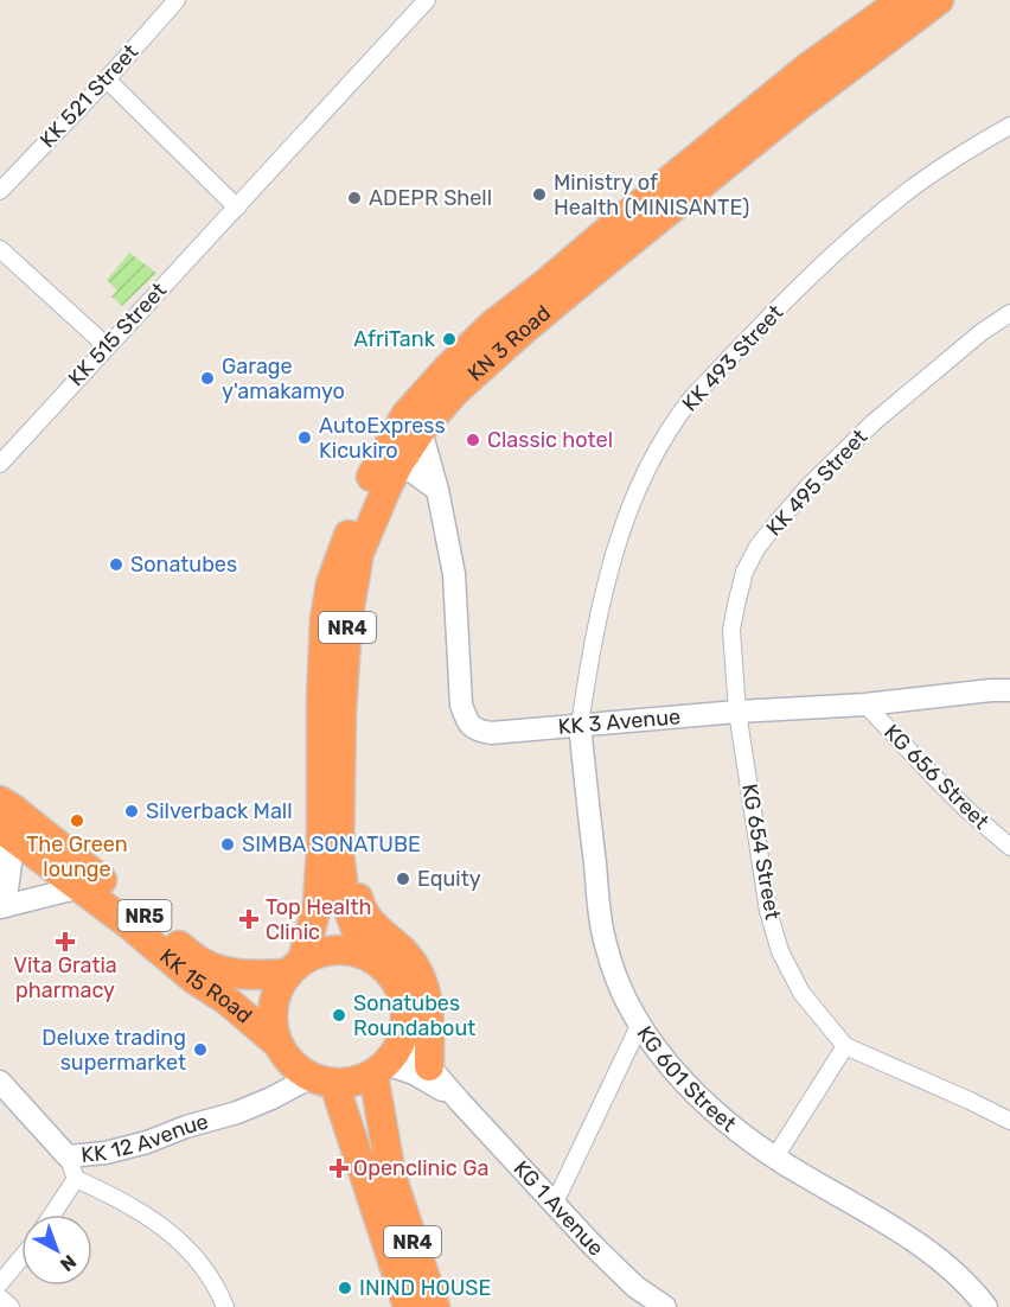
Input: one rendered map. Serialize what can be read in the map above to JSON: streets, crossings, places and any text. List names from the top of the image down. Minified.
{"streets":{"highway":["KN 3 Road","NR4","NR5","KK 15 Road"],"main road":["KK 3 Avenue","KG 601 Street","KK 12 Avenue","KG 1 Avenue"],"street":["KK 521 Street","KK 515 Street","KK 493 Street","KK 495 Street","KG 656 Street","KG 654 Street"]},"crossings":[["KN 3 Road","KK 3 Avenue"],["KK 493 Street","KK 3 Avenue"],["KK 493 Street","KG 601 Street"],["KK 495 Street","KK 3 Avenue"],["KK 495 Street","KG 654 Street"],["NR4","KK 15 Road"],["NR4","KK 12 Avenue"],["NR4","KG 1 Avenue"],["KK 3 Avenue","KG 656 Street"],["KK 3 Avenue","KG 654 Street"],["KK 3 Avenue","KG 601 Street"],["KK 15 Road","KK 12 Avenue"],["KK 15 Road","KG 1 Avenue"],["KK 12 Avenue","KG 1 Avenue"]],"places":{"other":["Ministry of Health (MINISANTE)","ADEPR Shell","AfriTank","Garage y'amakamyo","AutoExpress Kicukiro","Classic hotel","Sonatubes","Silverback Mall","The Green lounge","SIMBA SONATUBE","Equity","Sonatubes Roundabout","Deluxe trading supermarket","ININD HOUSE"],"health":["Top Health Clinic","Vita Gratia pharmacy","Openclinic Ga"]},"north":"bottom right"}
